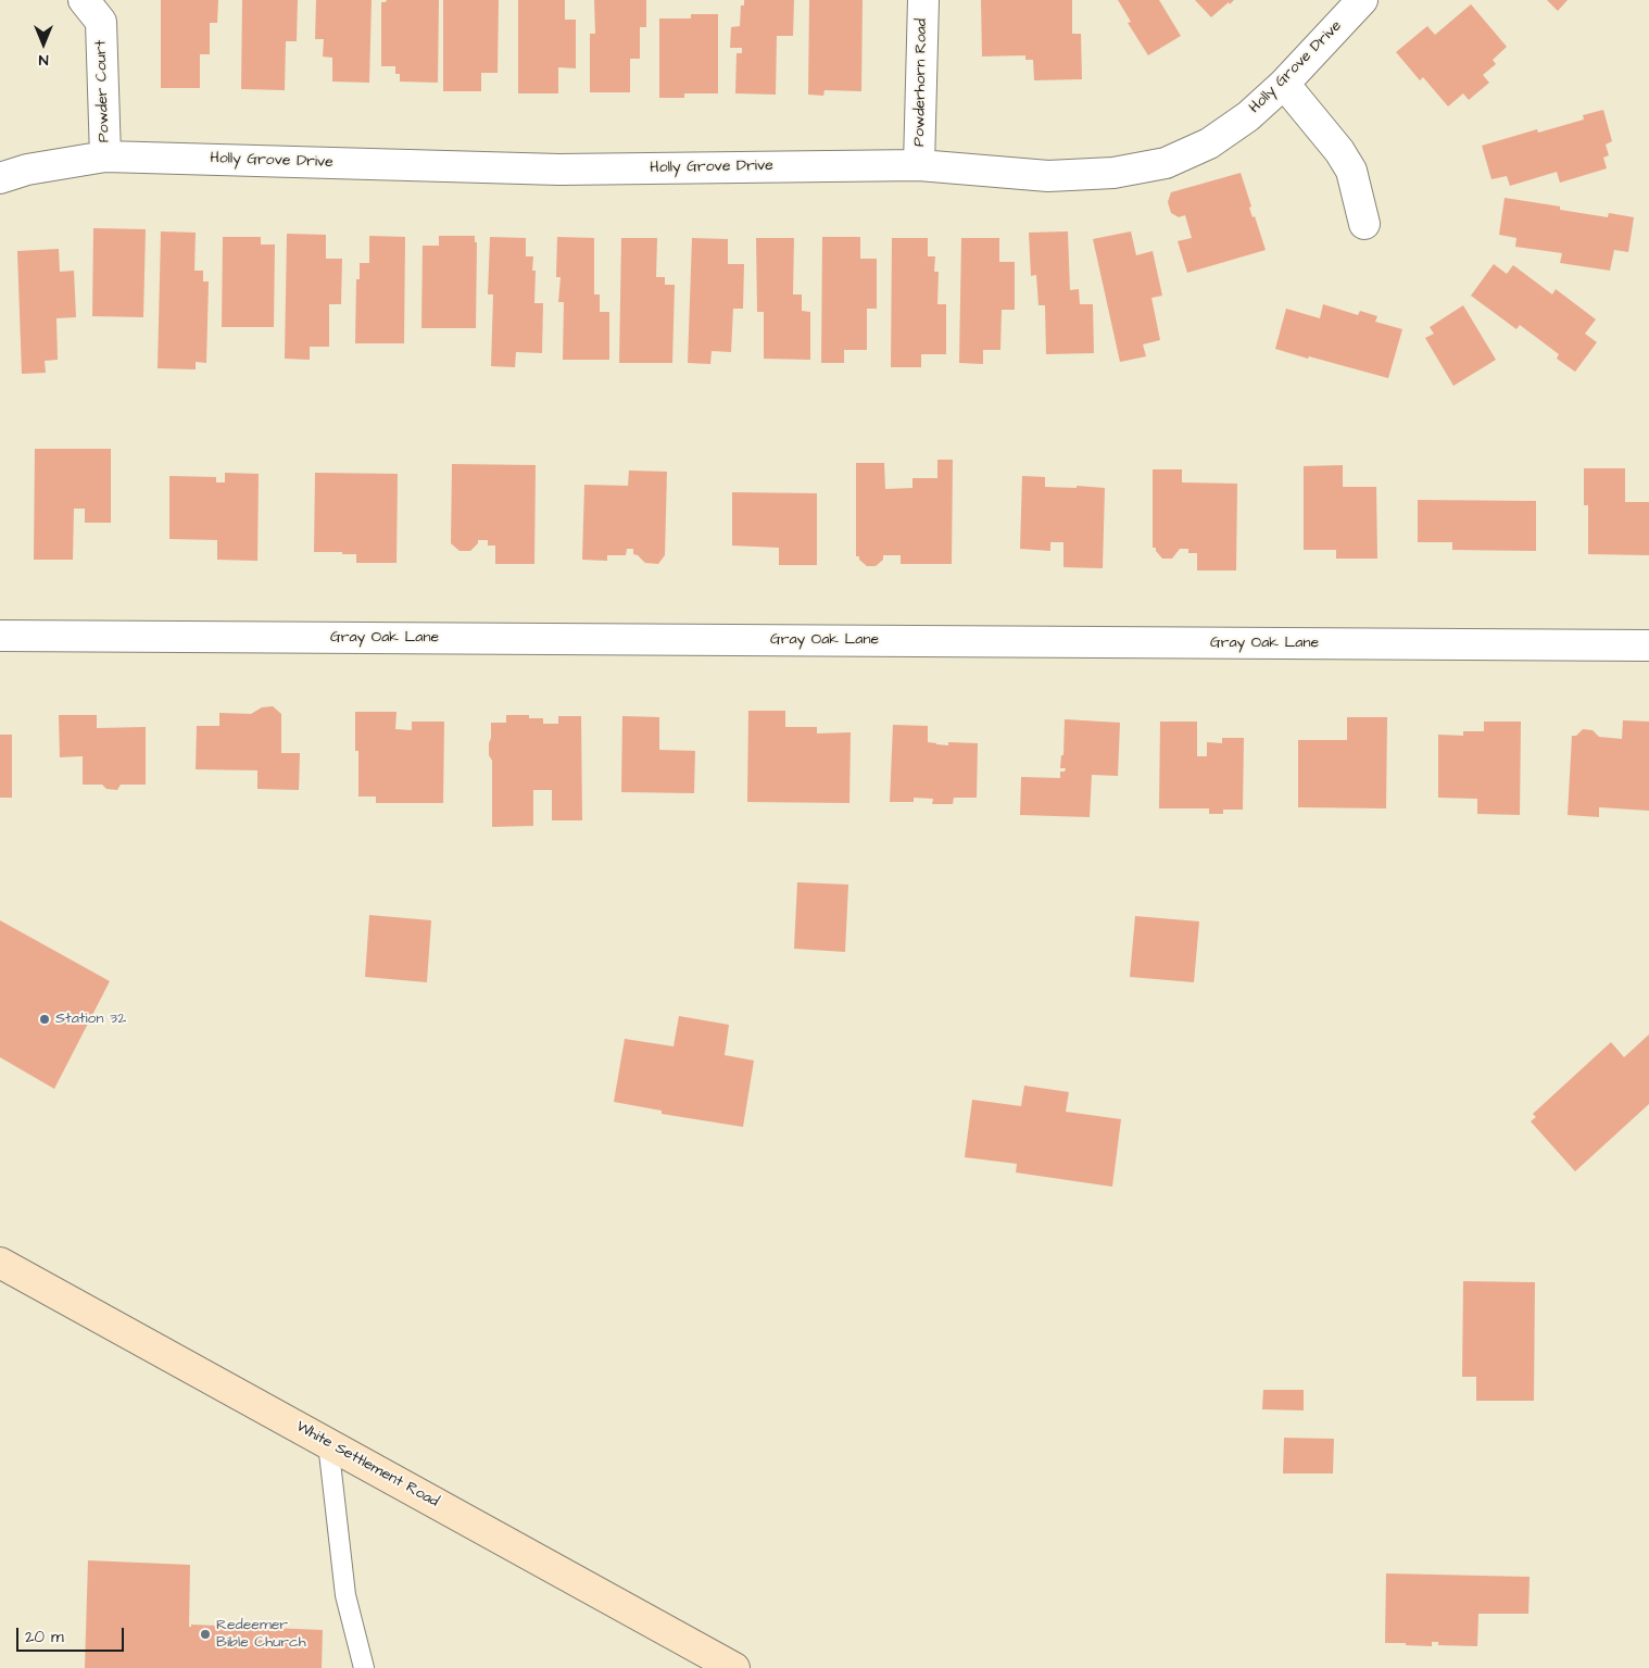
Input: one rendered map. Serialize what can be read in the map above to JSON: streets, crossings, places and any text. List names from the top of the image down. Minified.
{"streets":{"main road":["White Settlement Road"],"street":["Holly Grove Drive","Powderhorn Road","Powder Court","Gray Oak Lane"]},"crossings":[["Holly Grove Drive","Powderhorn Road"],["Holly Grove Drive","Powder Court"]],"places":["Station 32","Redeemer Bible Church"],"scale_bar":"20 m","north":"bottom"}
